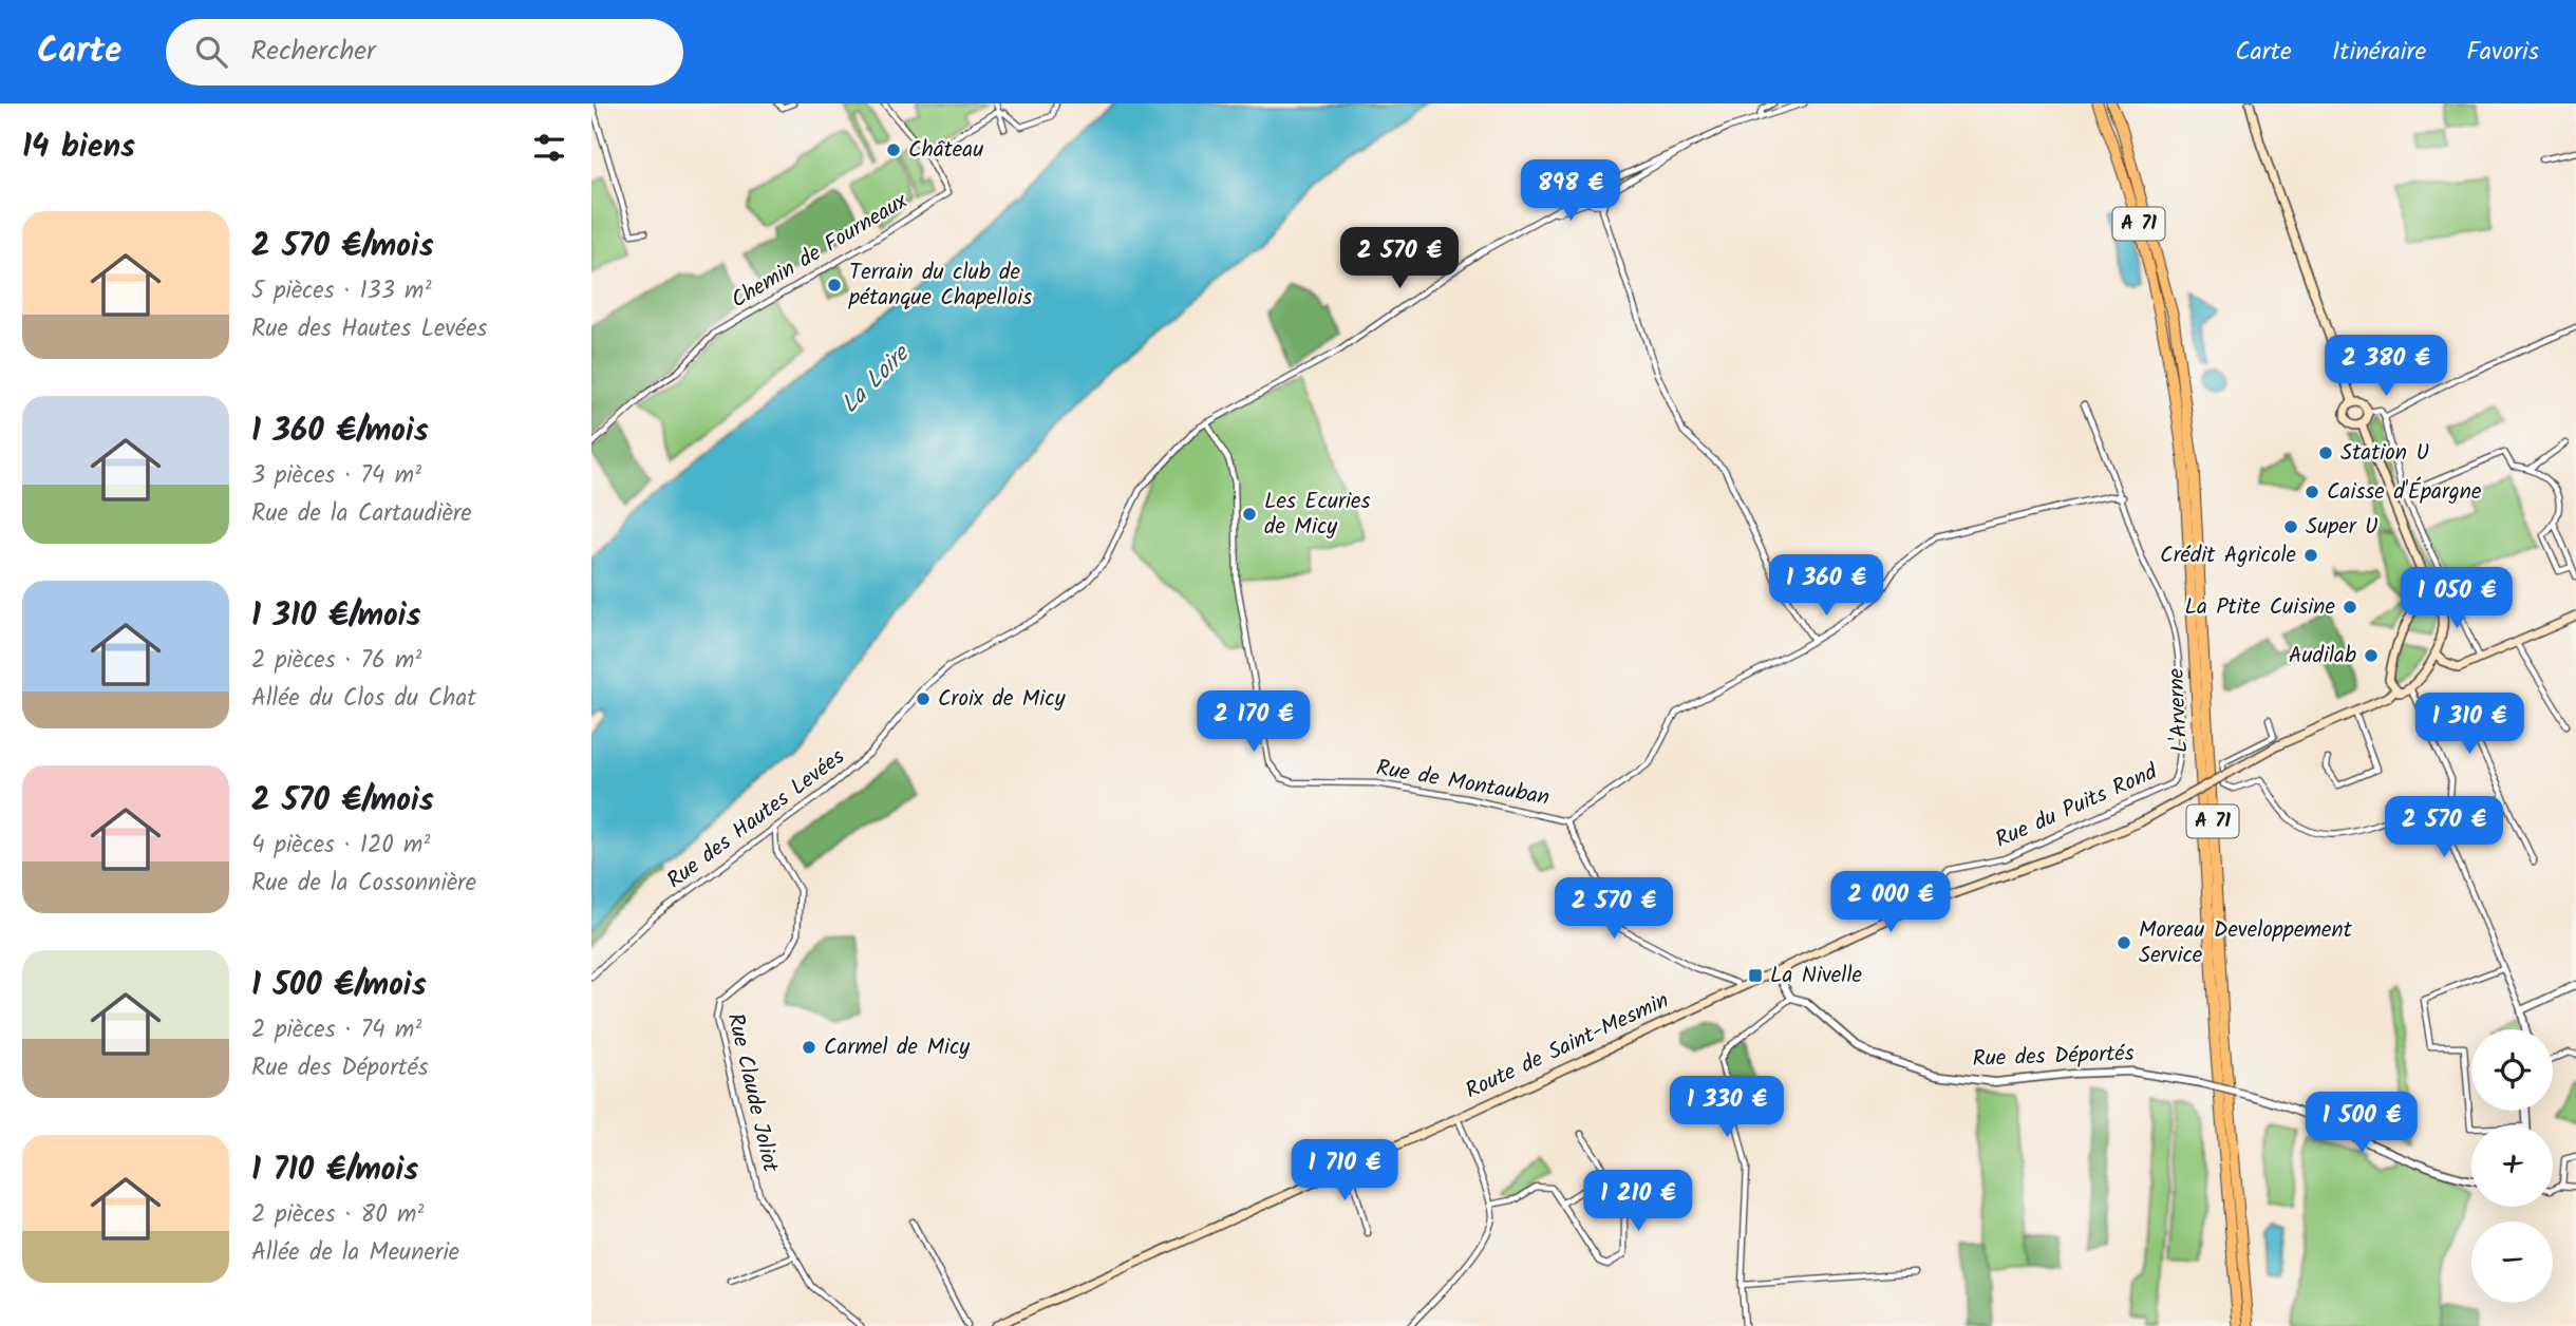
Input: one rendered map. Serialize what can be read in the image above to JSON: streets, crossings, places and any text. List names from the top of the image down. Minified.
{"streets":{"highway":["A 71","L'Arverne"],"main road":["Route de Saint-Mesmin"],"street":["Chemin de Fourneaux","Rue de Montauban","Rue du Puits Rond","Rue des Hautes Levées","Rue des Déportés","Rue Claude Joliot"]},"crossings":[["Rue de Montauban","Rue des Hautes Levées"],["Rue du Puits Rond","Route de Saint-Mesmin"],["Rue des Hautes Levées","Rue Claude Joliot"],["Route de Saint-Mesmin","Rue des Déportés"]],"water":["La Loire"],"places":{"other":["Château","Terrain du club de pétanque Chapellois","Station U","Caisse d'Épargne","Les Ecuries de Micy","Super U","Crédit Agricole","La Ptite Cuisine","Audilab","Croix de Micy","Moreau Developpement Service","Carmel de Micy"],"transit":["La Nivelle"]},"page":{"header":"Carte","search":"Rechercher","nav":["Carte","Itinéraire","Favoris"],"heading":"14 biens","price":["898 €","2 570 €","2 380 €","1 360 €","1 050 €","2 170 €","1 310 €","2 570 €","2 000 €","2 570 €","1 330 €","1 500 €","1 710 €","1 210 €"],"list":[{"name":"2 570 €/mois","note":"5 pièces · 133 m² · Rue des Hautes Levées"},{"name":"1 360 €/mois","note":"3 pièces · 74 m² · Rue de la Cartaudière"},{"name":"1 310 €/mois","note":"2 pièces · 76 m² · Allée du Clos du Chat"},{"name":"2 570 €/mois","note":"4 pièces · 120 m² · Rue de la Cossonnière"},{"name":"1 500 €/mois","note":"2 pièces · 74 m² · Rue des Déportés"},{"name":"1 710 €/mois","note":"2 pièces · 80 m² · Allée de la Meunerie"}],"map_buttons":["+","−"]}}
